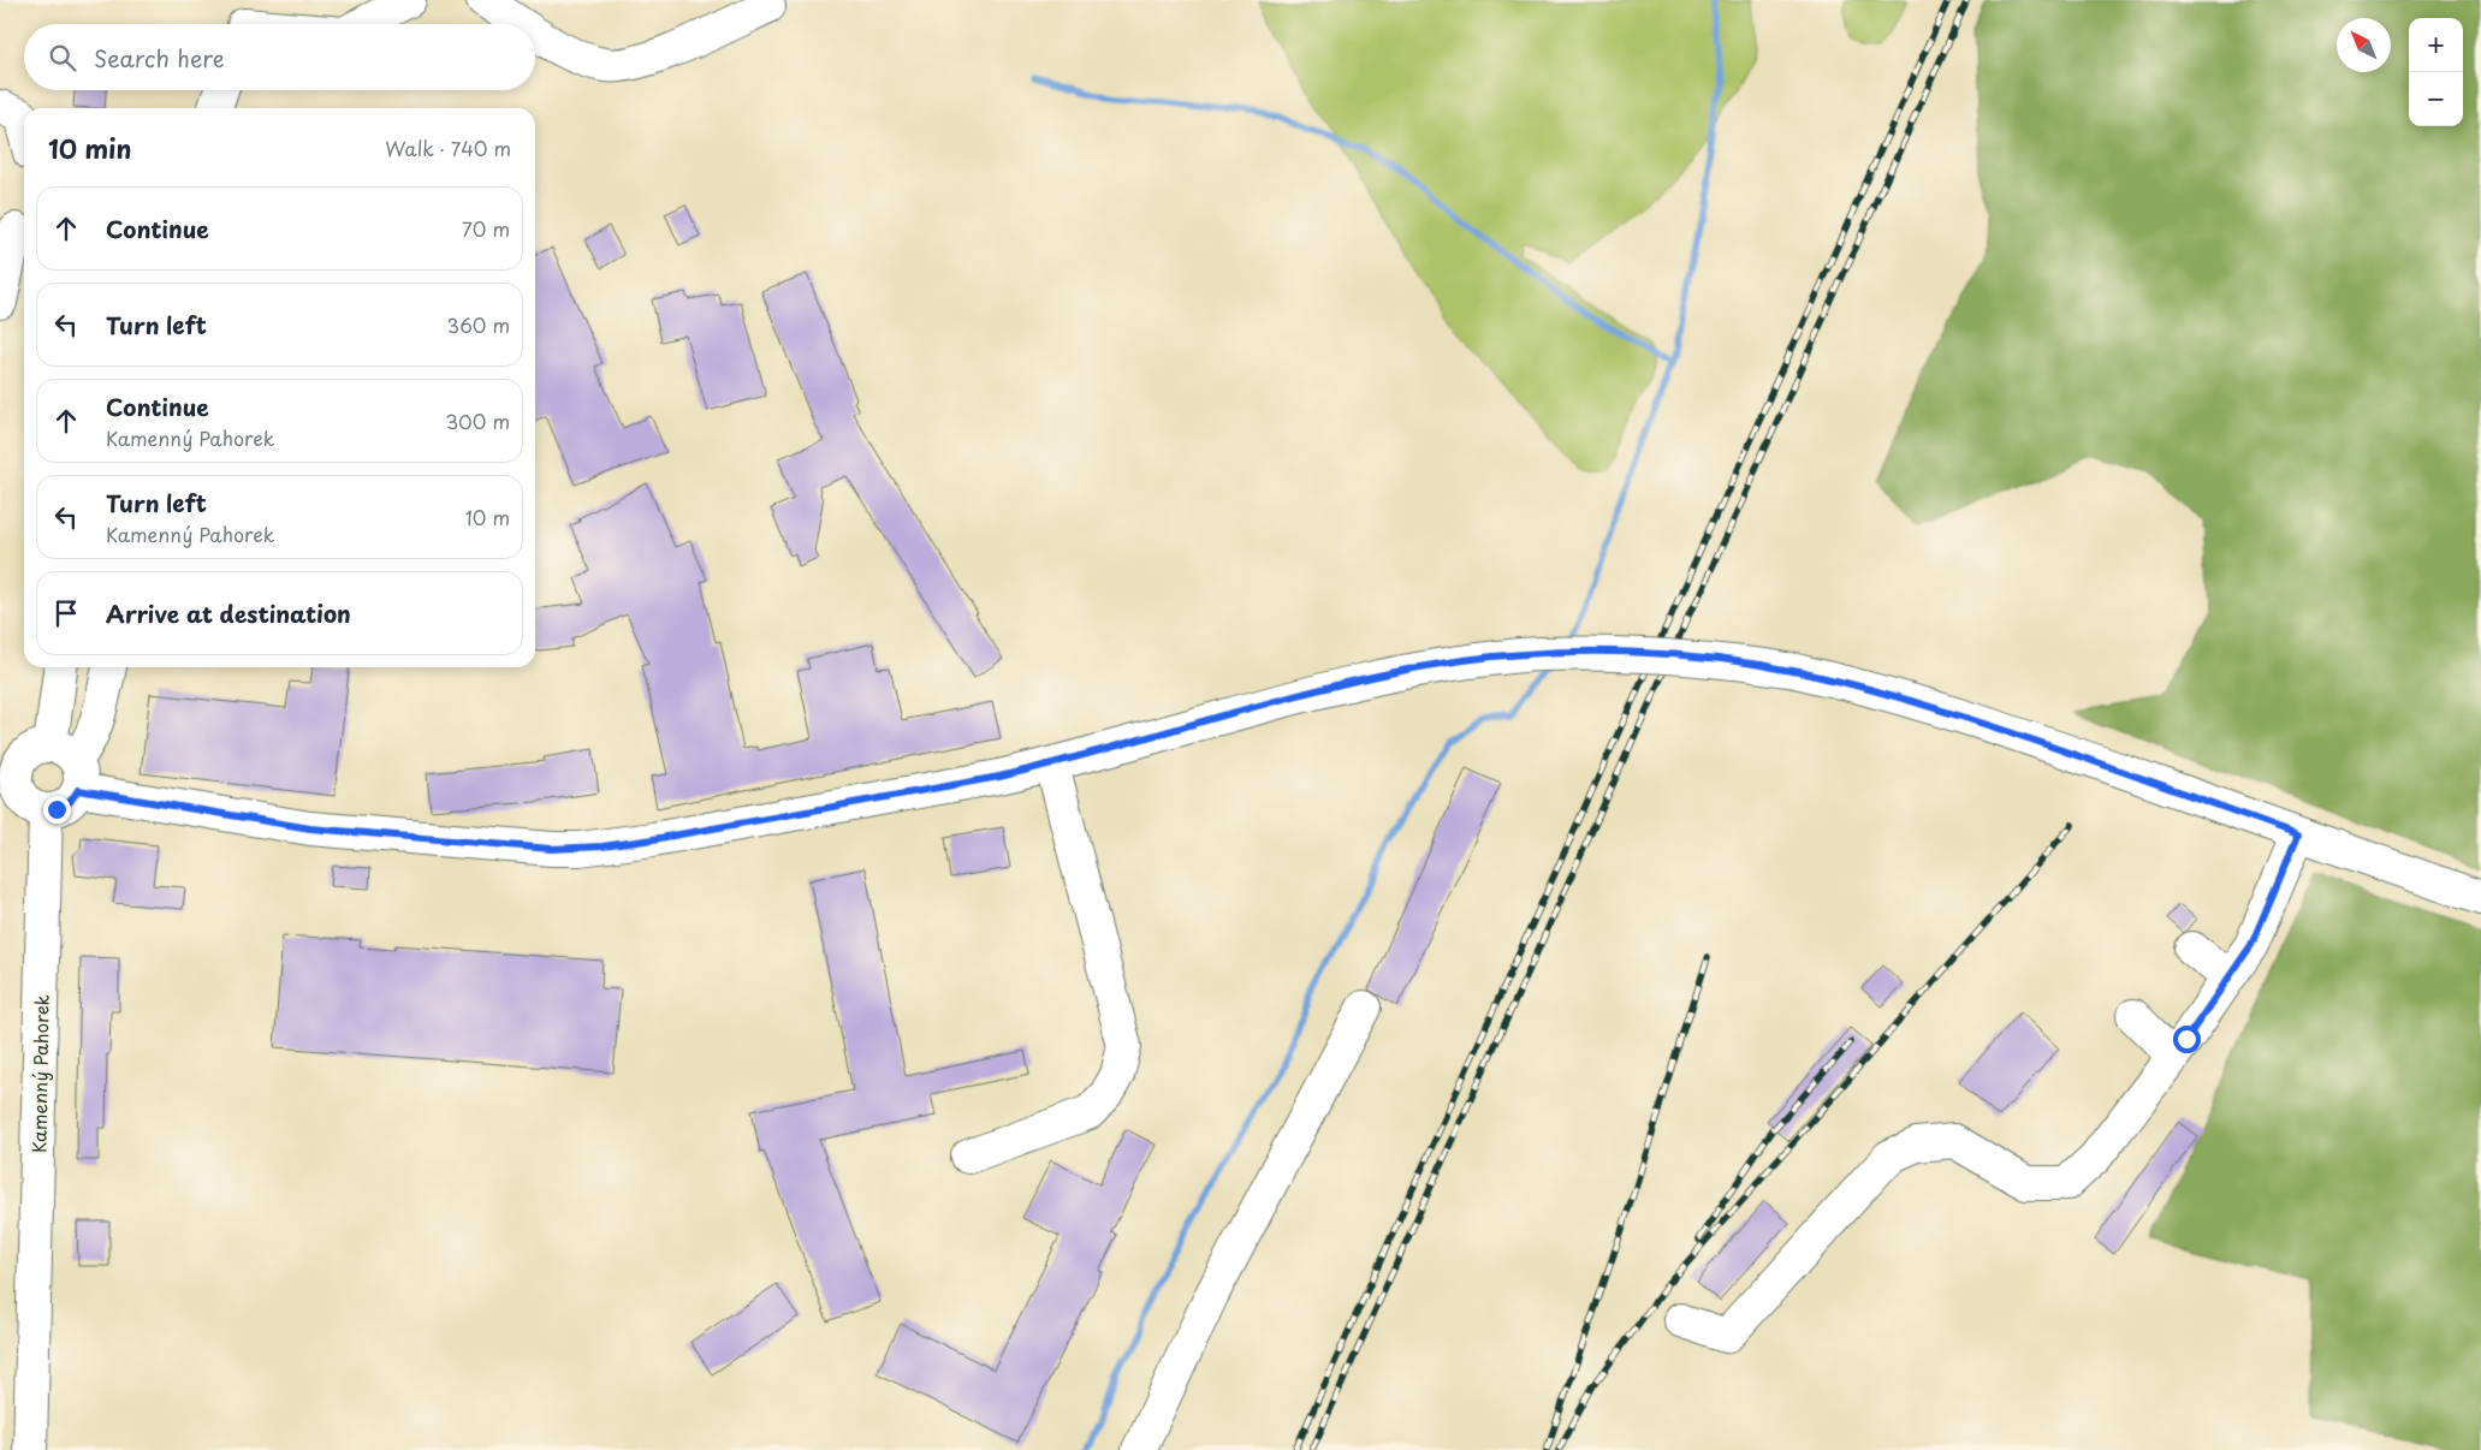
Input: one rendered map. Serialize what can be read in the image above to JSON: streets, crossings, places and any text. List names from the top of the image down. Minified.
{"streets":{"street":["Kamenný Pahorek"]},"north":"top left","page":{"map_buttons":["+","−"],"search":"Search here","heading":["10 min","Walk · 740 m"],"list":[["Continue","70 m"],["Turn left","360 m"],["Continue","Kamenný Pahorek","300 m"],["Turn left","Kamenný Pahorek","10 m"],"Arrive at destination"]}}
